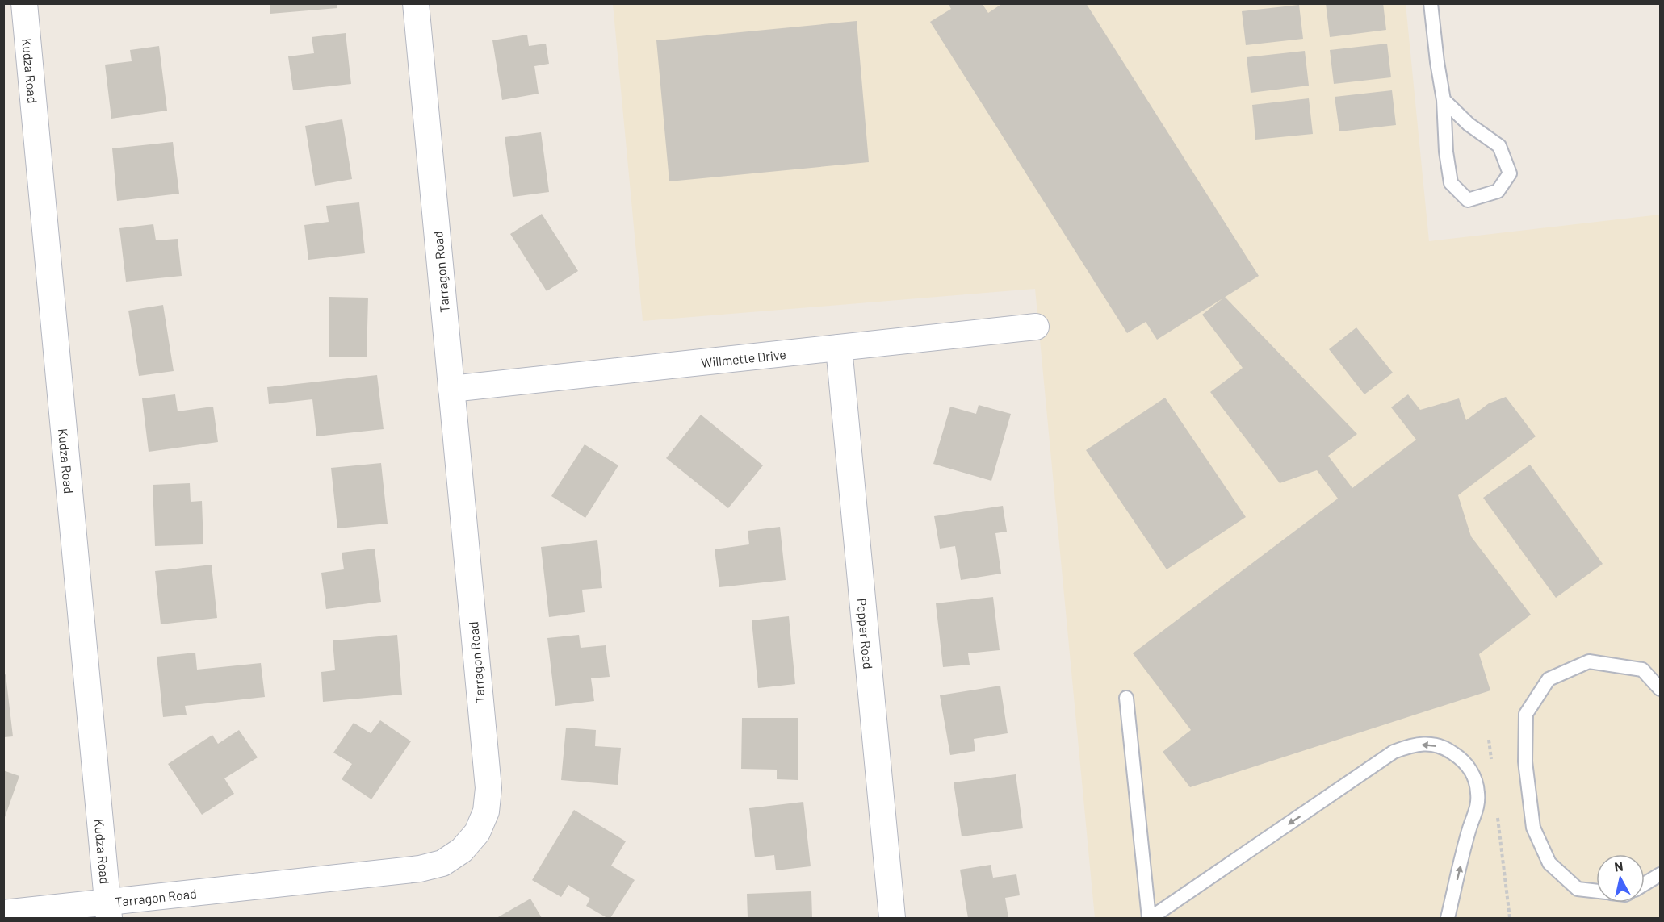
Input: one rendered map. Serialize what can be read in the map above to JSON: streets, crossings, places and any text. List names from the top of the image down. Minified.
{"streets":{"street":["Kudza Road","Tarragon Road","Willmette Drive","Pepper Road"]},"crossings":[["Kudza Road","Tarragon Road"],["Tarragon Road","Willmette Drive"],["Willmette Drive","Pepper Road"]],"north":"top"}
